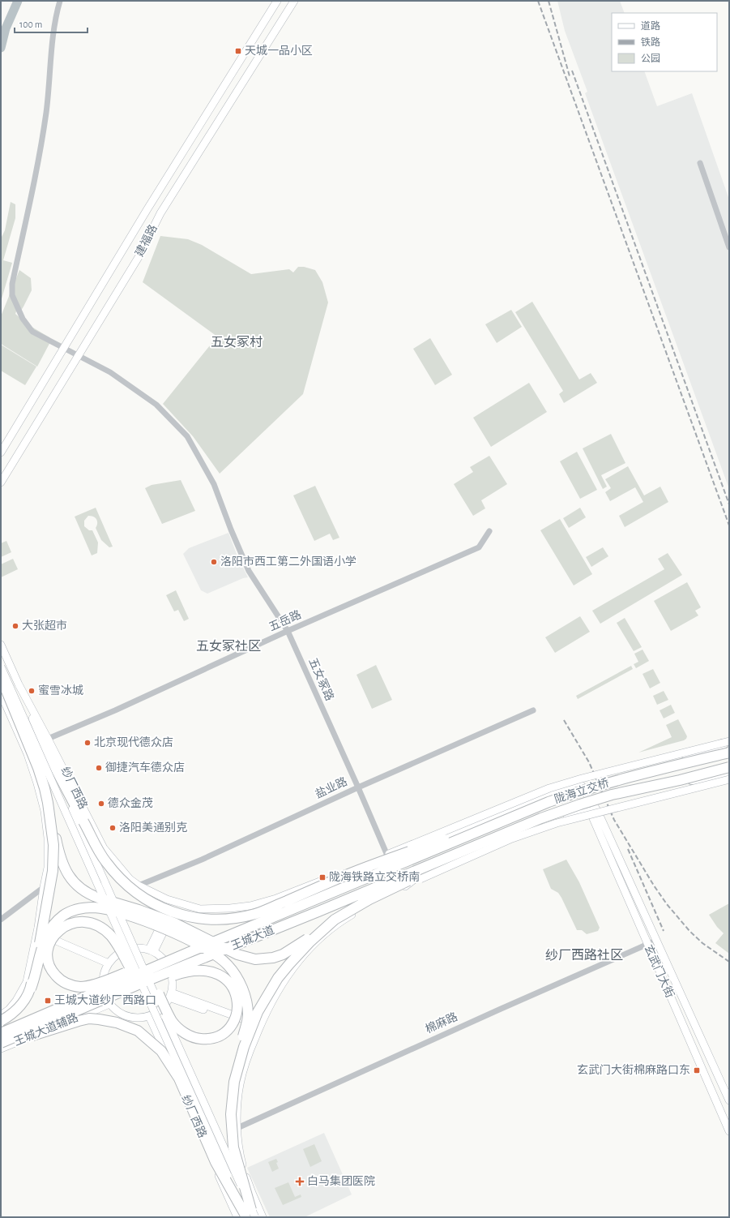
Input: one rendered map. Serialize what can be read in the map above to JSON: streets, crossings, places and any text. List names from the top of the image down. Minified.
{"streets":{"highway":["陇海立交桥","王城大道"],"main road":["建福路","纱厂西路","玄武门大街","王城大道辅路"],"street":["五岳路","五女冢路","盐业路","棉麻路"]},"crossings":[["建福路","五女冢路"],["五岳路","五女冢路"],["五岳路","纱厂西路"],["五女冢路","盐业路"],["五女冢路","玄武门大街"],["纱厂西路","盐业路"],["纱厂西路","王城大道辅路"],["陇海立交桥","王城大道"],["玄武门大街","棉麻路"]],"districts":["五女冢村","五女冢社区","纱厂西路社区"],"places":{"transit":["天城一品小区","陇海铁路立交桥南","王城大道纱厂西路口","玄武门大街棉麻路口东"],"other":["洛阳市西工第二外国语小学","大张超市","蜜雪冰城","北京现代德众店","御捷汽车德众店","德众金茂","洛阳美通别克"],"health":["白马集团医院"]},"legend":["道路","铁路","公园"],"scale_bar":"100 m"}
